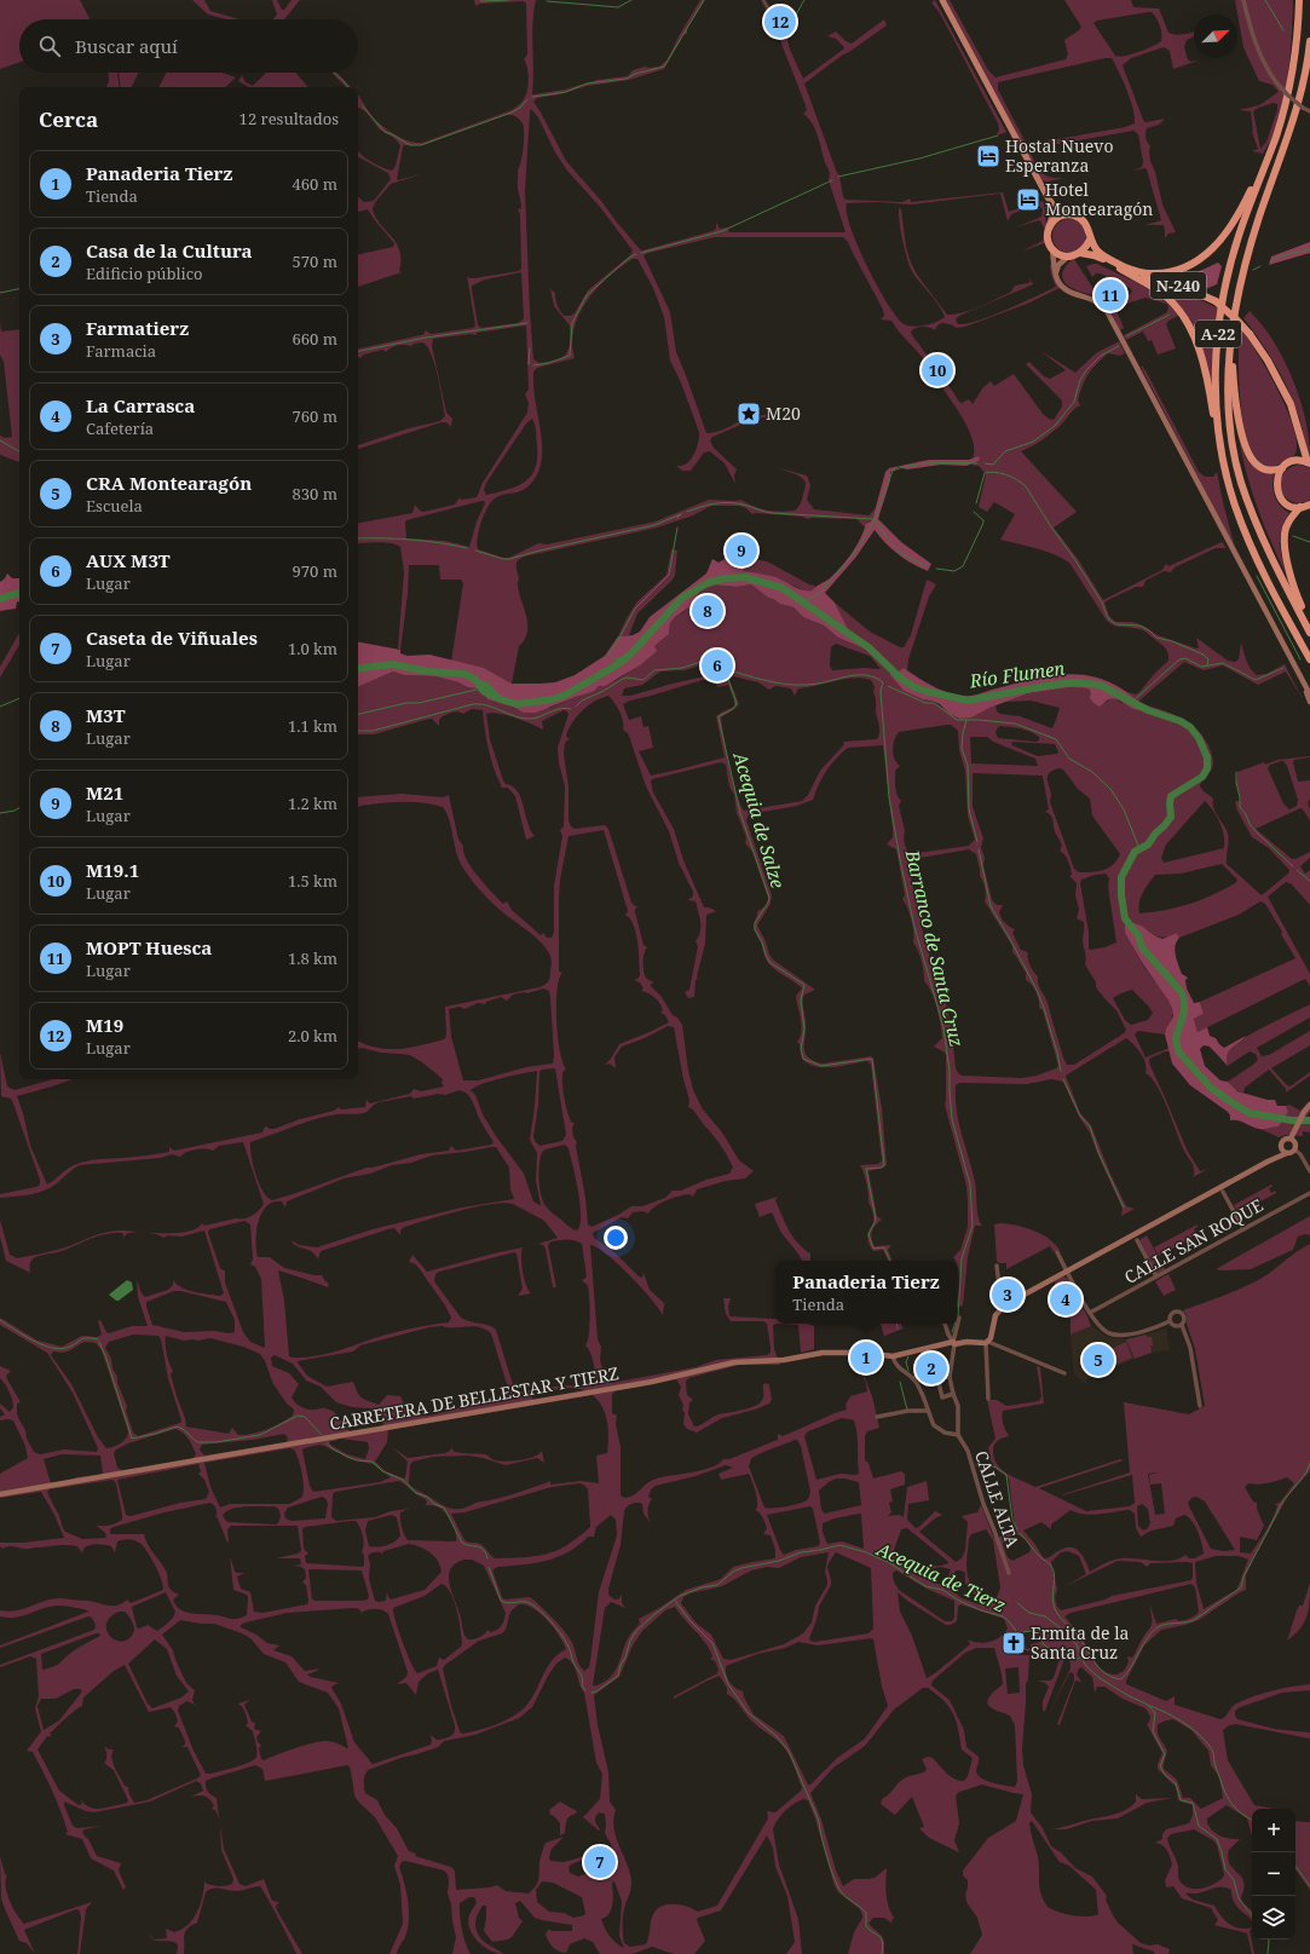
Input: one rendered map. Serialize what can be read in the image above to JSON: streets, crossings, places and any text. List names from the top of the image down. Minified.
{"streets":{"highway":["N-240","A-22"],"street":["CALLE SAN ROQUE","CARRETERA DE BELLESTAR Y TIERZ","CALLE ALTA"]},"water":["Río Flumen","Acequia de Salze","Barranco de Santa Cruz","Acequia de Tierz"],"places":{"hotel":["Hostal Nuevo Esperanza","Hotel Montearagón"],"place":["M20"],"church":["Ermita de la Santa Cruz"]},"north":"top right","page":{"pins":["12","11","10","9","8","6","3","4","1","5","2","7"],"search":"Buscar aquí","heading":["Cerca","12 resultados"],"list":[{"mark":"1","name":"Panaderia Tierz","note":"Tienda","value":"460 m"},{"mark":"2","name":"Casa de la Cultura","note":"Edificio público","value":"570 m"},{"mark":"3","name":"Farmatierz","note":"Farmacia","value":"660 m"},{"mark":"4","name":"La Carrasca","note":"Cafetería","value":"760 m"},{"mark":"5","name":"CRA Montearagón","note":"Escuela","value":"830 m"},{"mark":"6","name":"AUX M3T","note":"Lugar","value":"970 m"},{"mark":"7","name":"Caseta de Viñuales","note":"Lugar","value":"1.0 km"},{"mark":"8","name":"M3T","note":"Lugar","value":"1.1 km"},{"mark":"9","name":"M21","note":"Lugar","value":"1.2 km"},{"mark":"10","name":"M19.1","note":"Lugar","value":"1.5 km"},{"mark":"11","name":"MOPT Huesca","note":"Lugar","value":"1.8 km"},{"mark":"12","name":"M19","note":"Lugar","value":"2.0 km"}],"popup":["Panaderia Tierz","Tienda"],"map_buttons":["+","−"]}}
